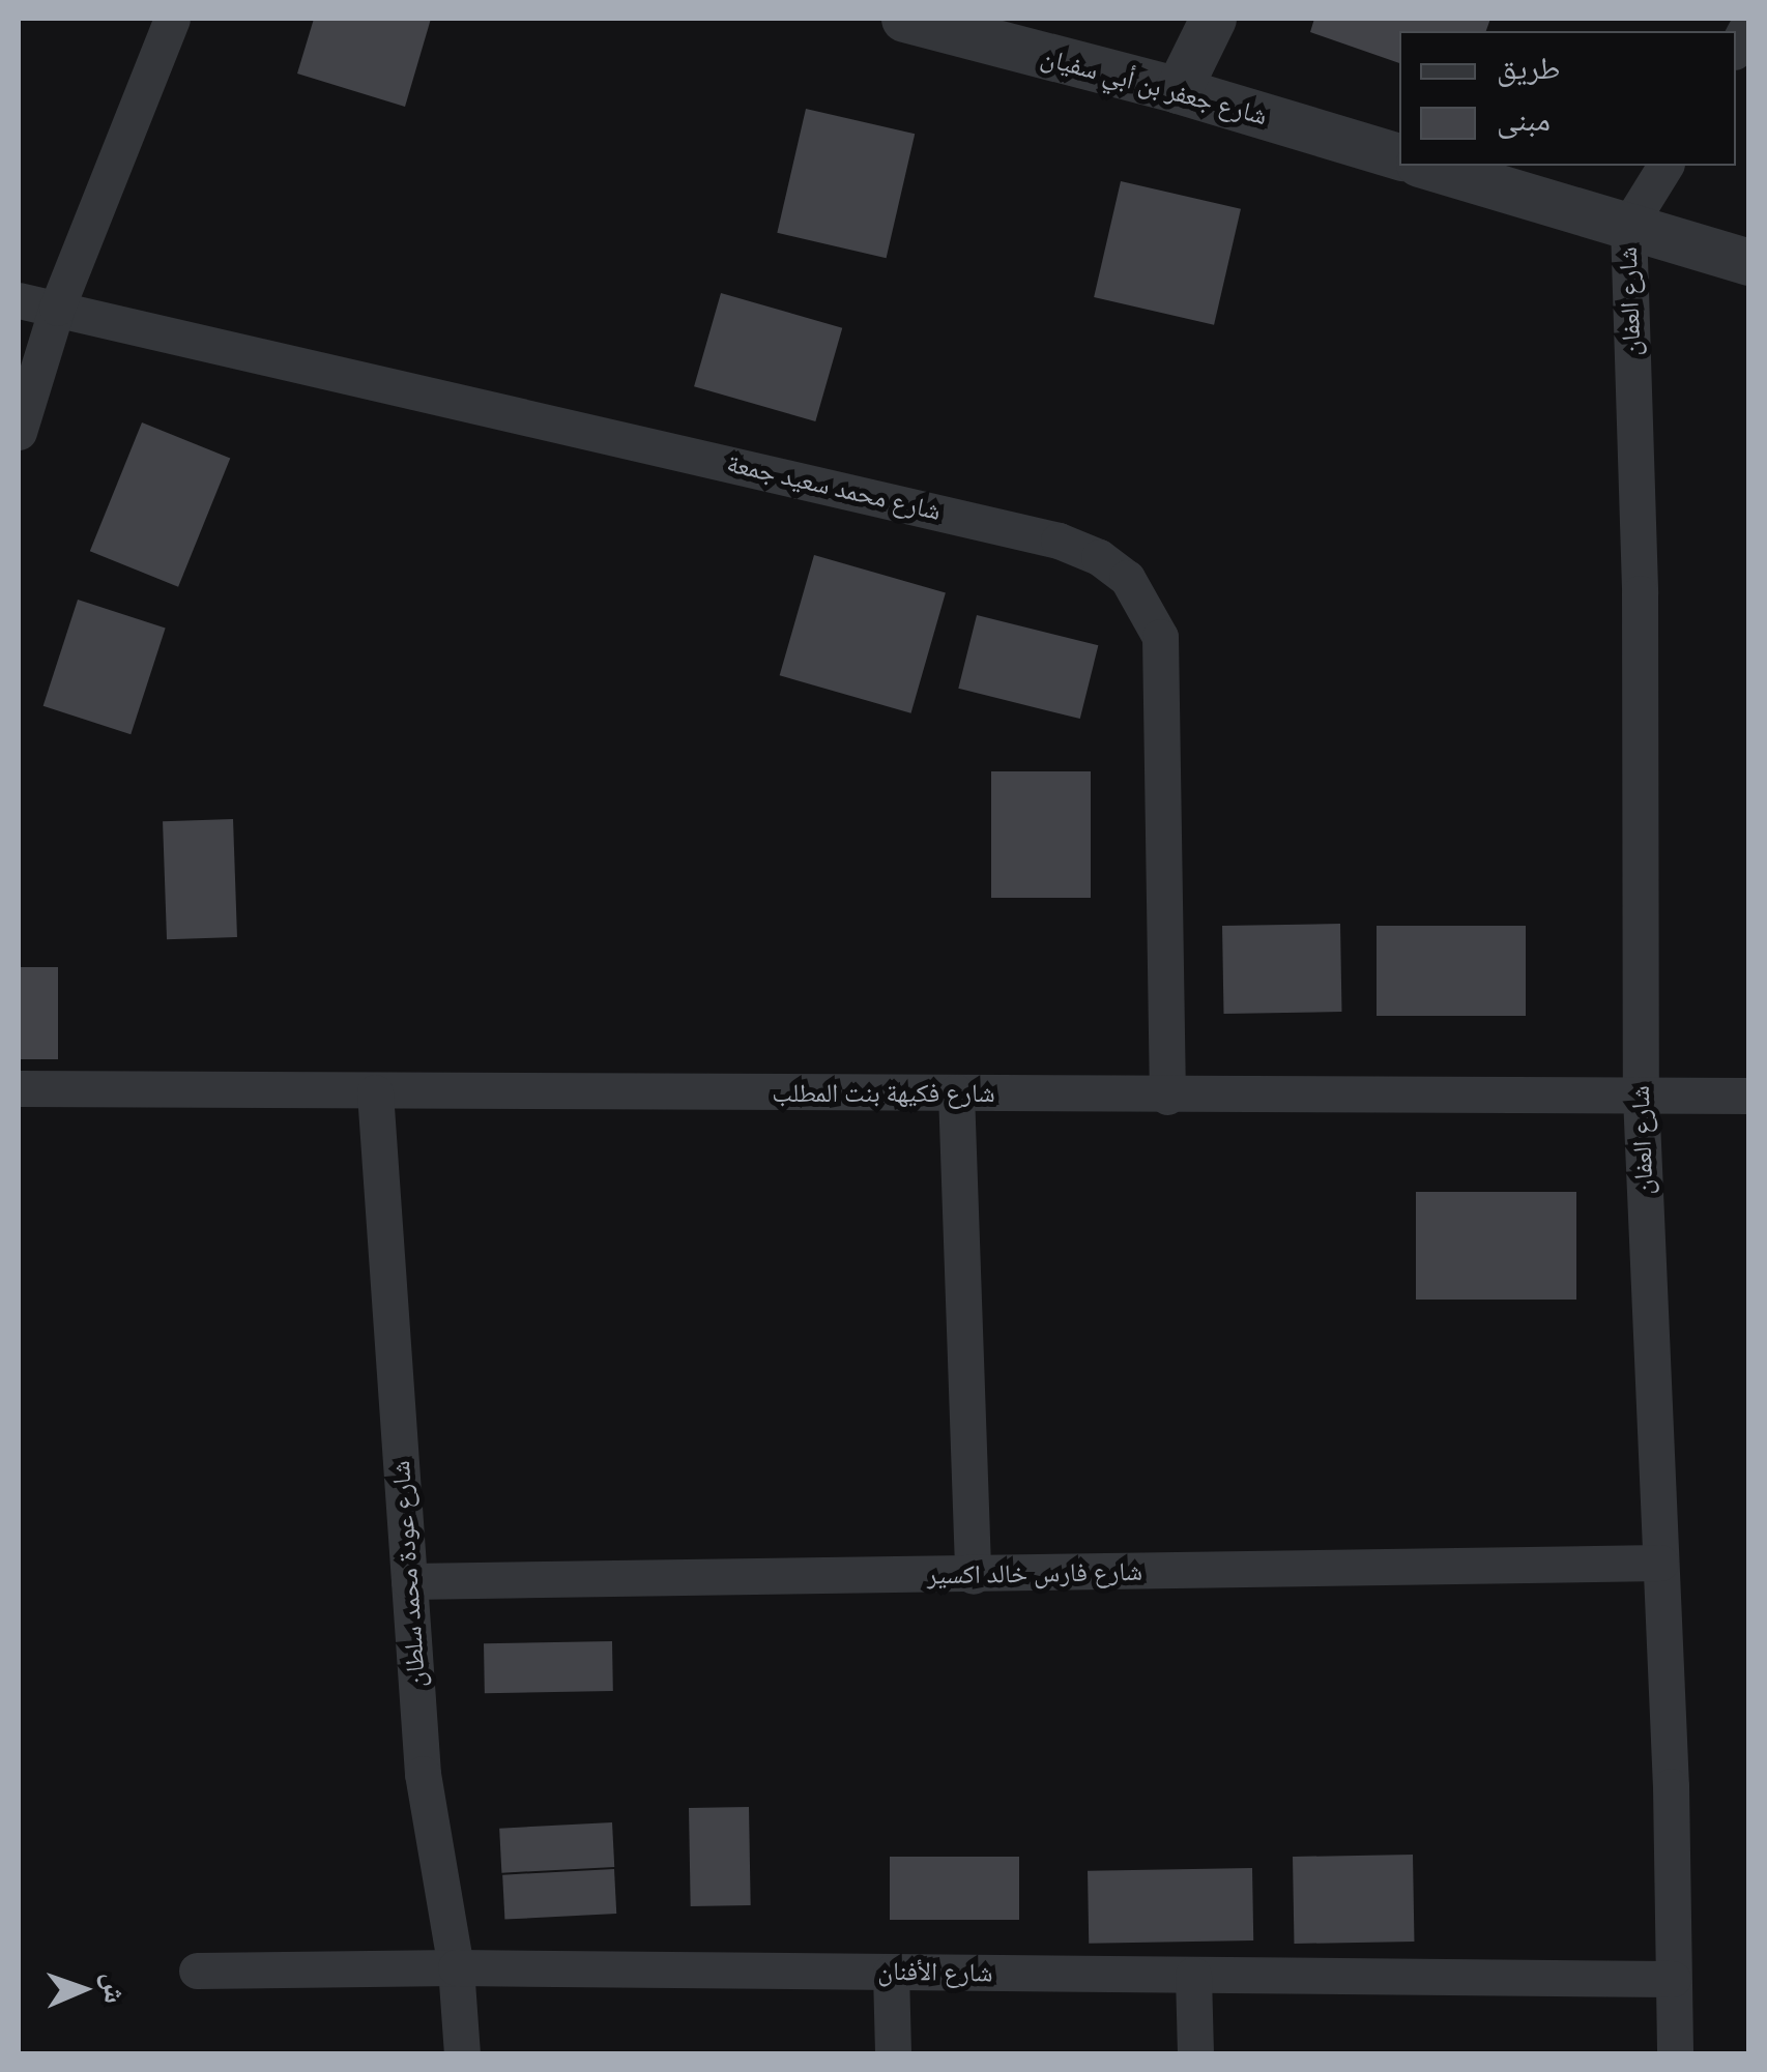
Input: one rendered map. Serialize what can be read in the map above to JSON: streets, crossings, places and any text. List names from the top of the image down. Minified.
{"streets":{"street":["شارع جعفر بن أبي سفيان","شارع العفان","شارع محمد سعيد جمعة","شارع فكيهة بنت المطلب","شارع عودة محمد سلطان","شارع فارس خالد اكسير","شارع الأفنان"]},"crossings":[["شارع العفان","شارع فكيهة بنت المطلب"],["شارع العفان","شارع فارس خالد اكسير"],["شارع العفان","شارع الأفنان"],["شارع محمد سعيد جمعة","شارع فكيهة بنت المطلب"],["شارع فكيهة بنت المطلب","شارع عودة محمد سلطان"],["شارع عودة محمد سلطان","شارع فارس خالد اكسير"],["شارع عودة محمد سلطان","شارع الأفنان"]],"legend":["طريق","مبنى"],"north":"right"}
